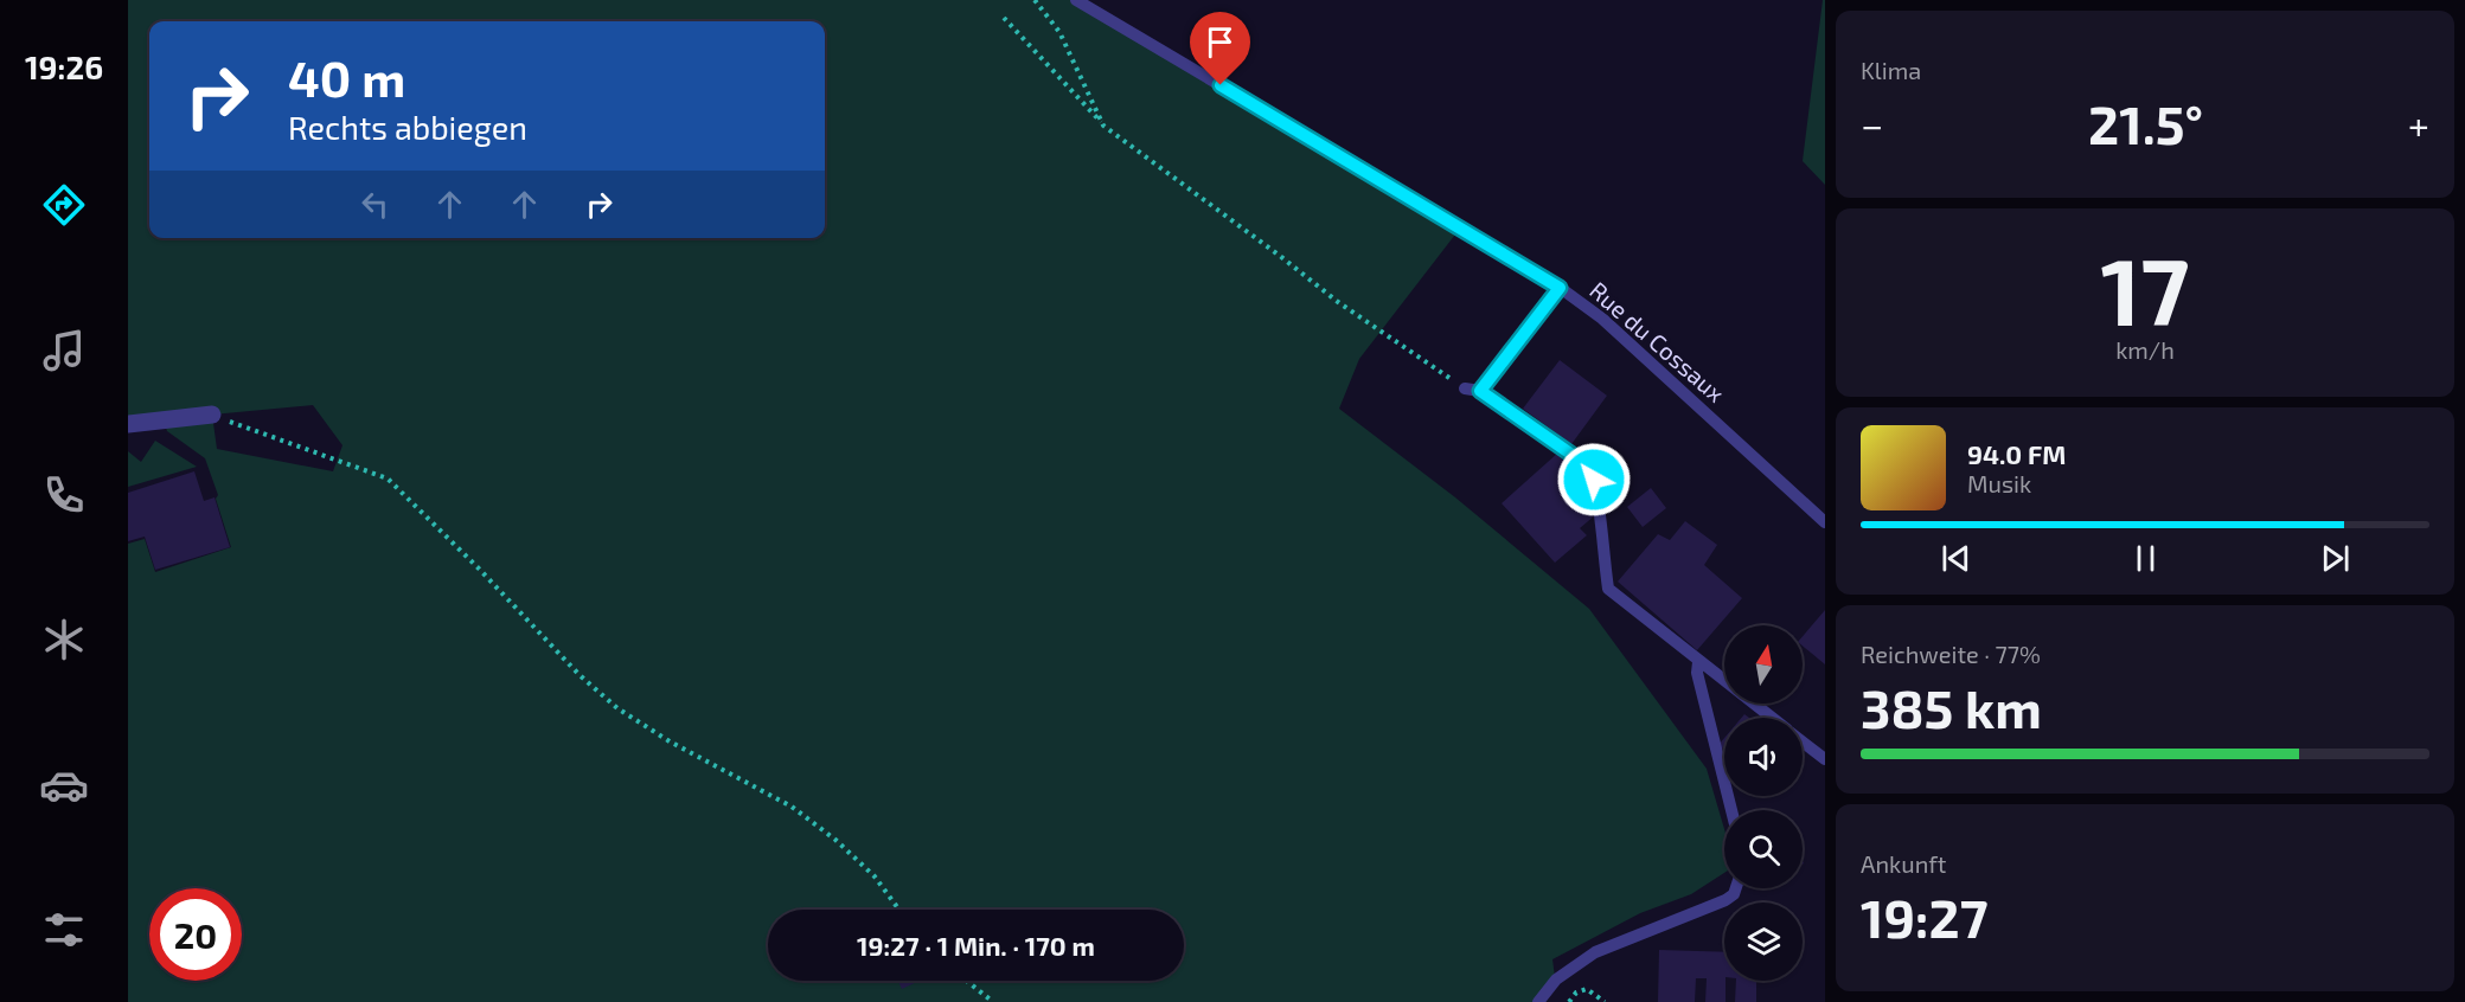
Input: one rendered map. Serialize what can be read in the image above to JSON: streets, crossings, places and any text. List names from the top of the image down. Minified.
{"streets":{"lane":["Rue du Cossaux"]},"north":"top","page":{"tabs":"19:26","tile":["Klima",["17","km/h"],["Reichweite · 77%","385 km"],["Ankunft","19:27"]],"turn":["40 m","Rechts abbiegen"],"heat":["−","21.5°","+"],"song":["94.0 FM","Musik"],"limit":"20","trip":"19:27 · 1 Min. · 170 m"}}
